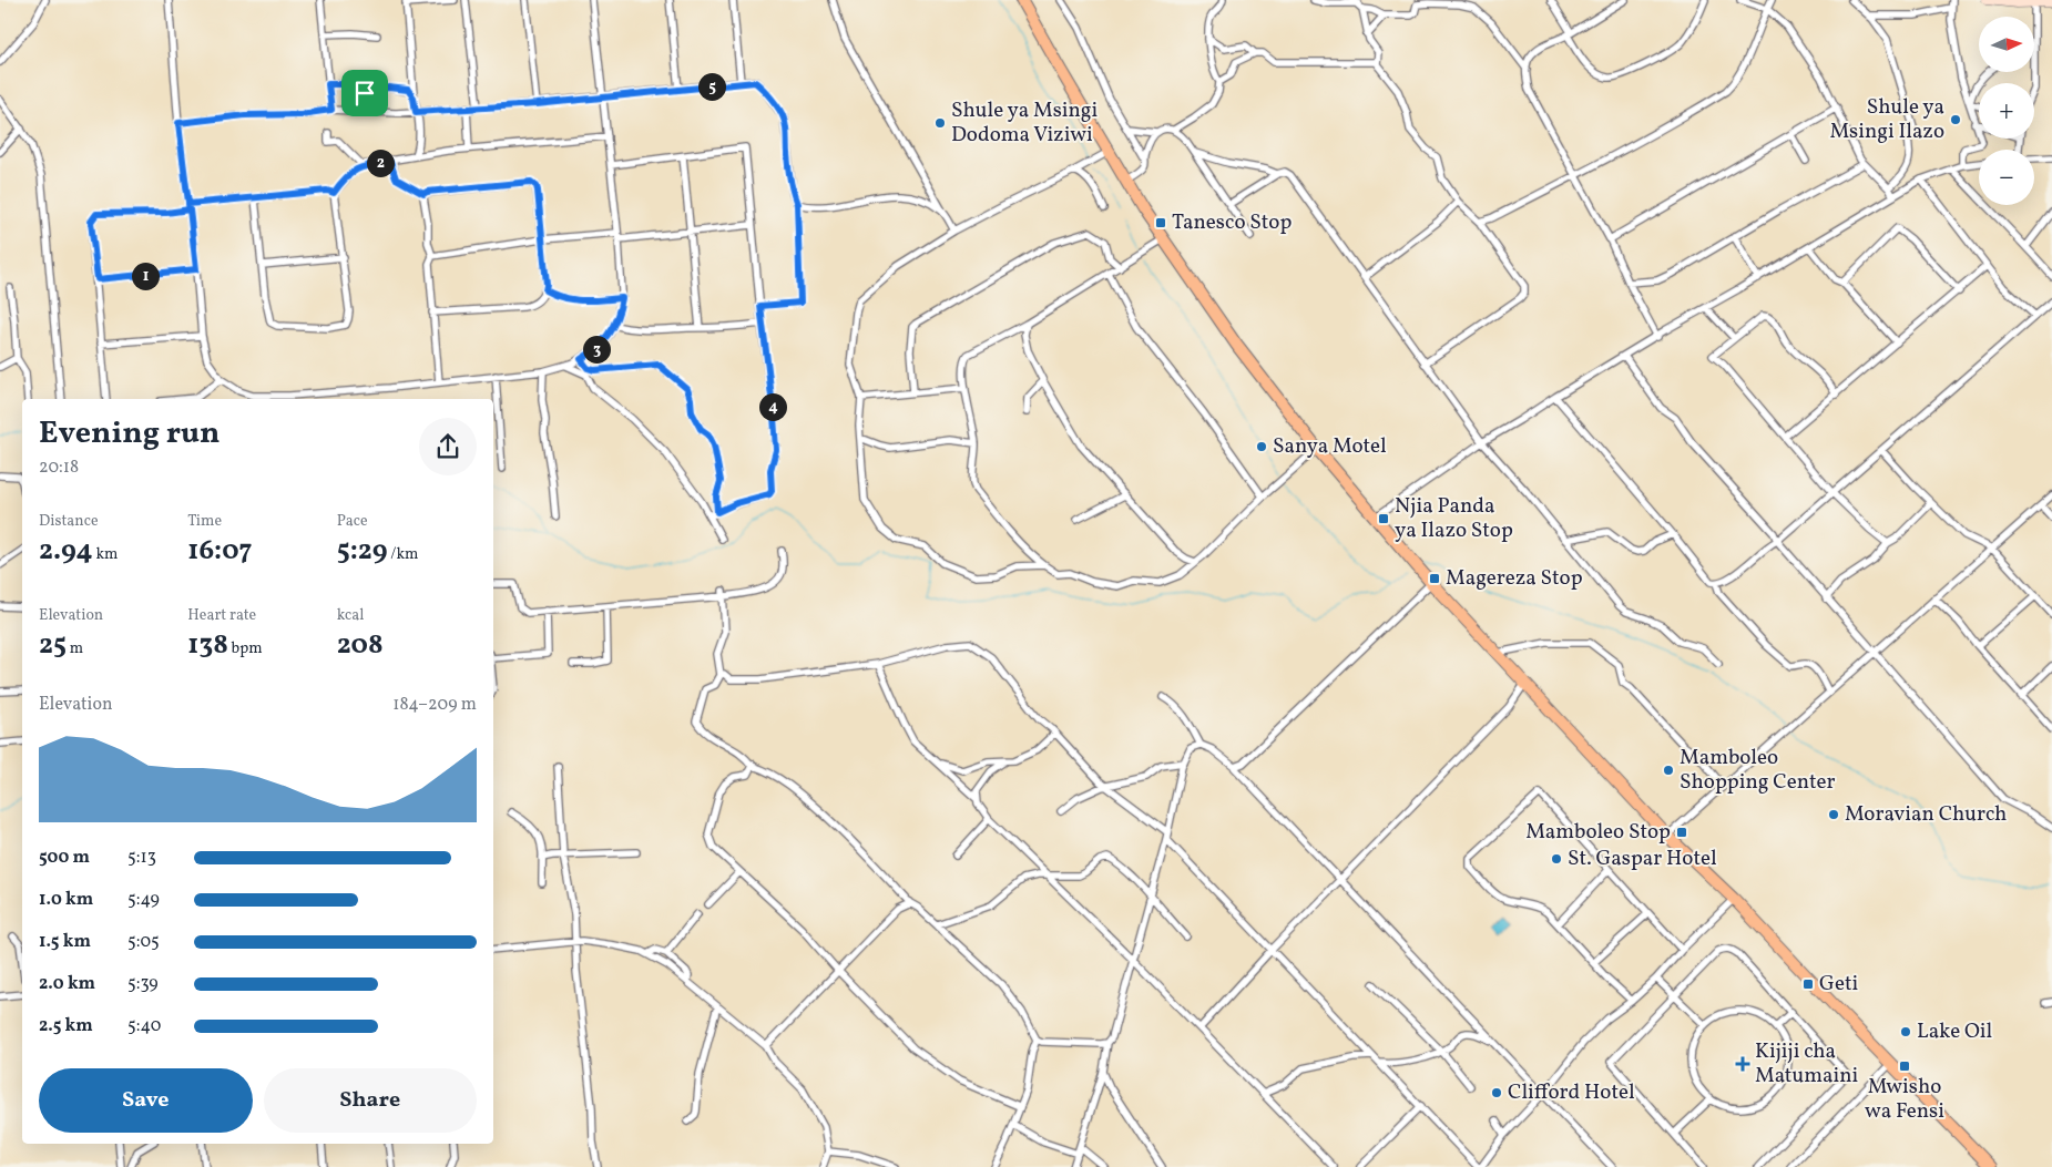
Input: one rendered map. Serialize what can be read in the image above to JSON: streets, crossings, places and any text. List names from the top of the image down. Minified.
{"places":{"other":["Shule ya Msingi Ilazo","Shule ya Msingi Dodoma Viziwi","Sanya Motel","Mamboleo Shopping Center","Moravian Church","St. Gaspar Hotel","Lake Oil","Clifford Hotel"],"transit":["Tanesco Stop","Njia Panda ya Ilazo Stop","Magereza Stop","Mamboleo Stop","Geti","Mwisho wa Fensi"],"health":["Kijiji cha Matumaini"]},"north":"right","page":{"map_buttons":["+","−"],"pins":["5","2","1","3","4"],"heading":["Evening run","20:18"],"stats":[["Distance","2.94 km"],["Time","16:07"],["Pace","5:29 /km"],["Elevation","25 m"],["Heart rate","138 bpm"],["kcal","208"]],"chart":["Elevation","184–209 m"],"list":[{"name":"500 m","note":"5:13"},{"name":"1.0 km","note":"5:49"},{"name":"1.5 km","note":"5:05"},{"name":"2.0 km","note":"5:39"},{"name":"2.5 km","note":"5:40"}],"buttons":["Save","Share"]}}
